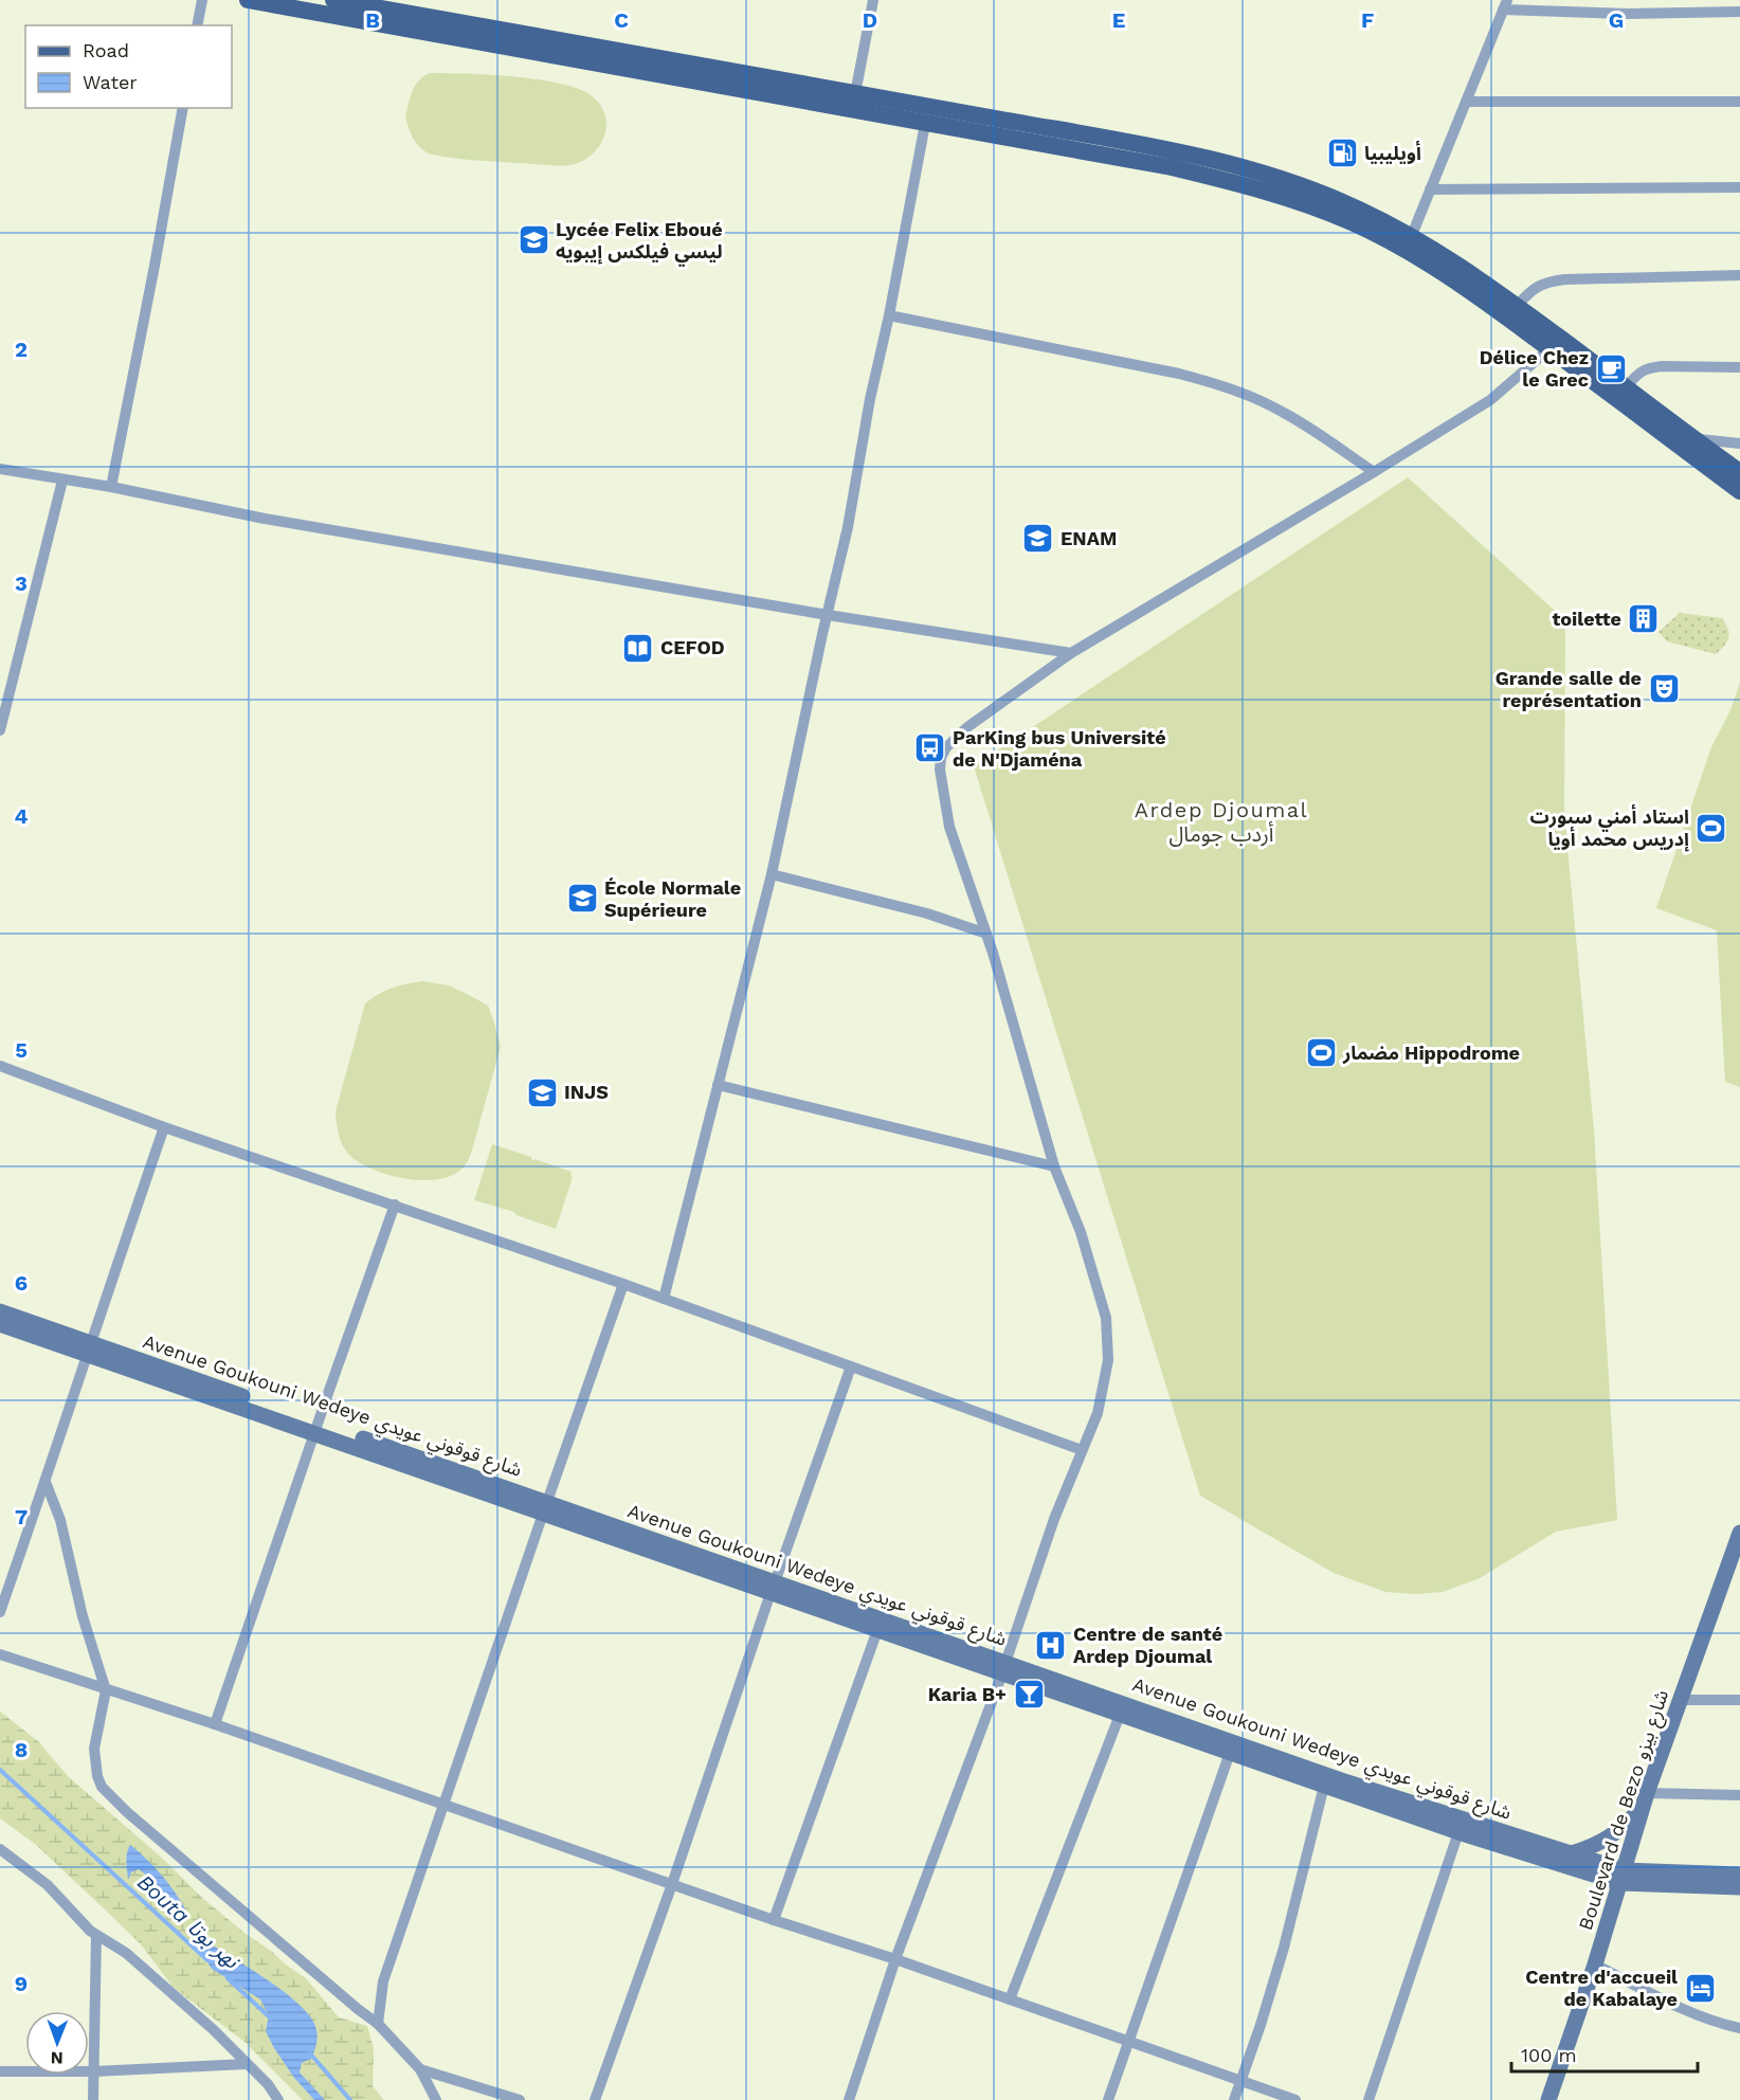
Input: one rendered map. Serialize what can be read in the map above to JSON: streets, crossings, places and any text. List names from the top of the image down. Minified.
{"streets":{"street":["Avenue Goukouni Wedeye شارع قوقوني عويدي","Boulevard de Bezo شارع بيزو"]},"crossings":[["Avenue Goukouni Wedeye شارع قوقوني عويدي","Boulevard de Bezo شارع بيزو"]],"districts":["Ardep Djoumal أردب جومال"],"water":["Bouta نهر بوتا"],"places":{"fuel station":["أويليبيا"],"school or university":["Lycée Felix Eboué ليسي فيلكس إيبويه","ENAM","École Normale Supérieure","INJS"],"cafe":["Délice Chez le Grec"],"building":["toilette"],"library":["CEFOD"],"theatre":["Grande salle de représentation"],"bus stop":["ParKing bus Université de N'Djaména"],"sports":["استاد أمني سبورت إدريس محمد أويا","مضمار Hippodrome"],"hospital":["Centre de santé Ardep Djoumal"],"bar":["Karia B+"],"hotel":["Centre d'accueil de Kabalaye"]},"legend":["Road","Water"],"scale_bar":"100 m","north":"bottom","grid":{"columns":["B","C","D","E","F","G"],"rows":["2","3","4","5","6","7","8","9"]}}
